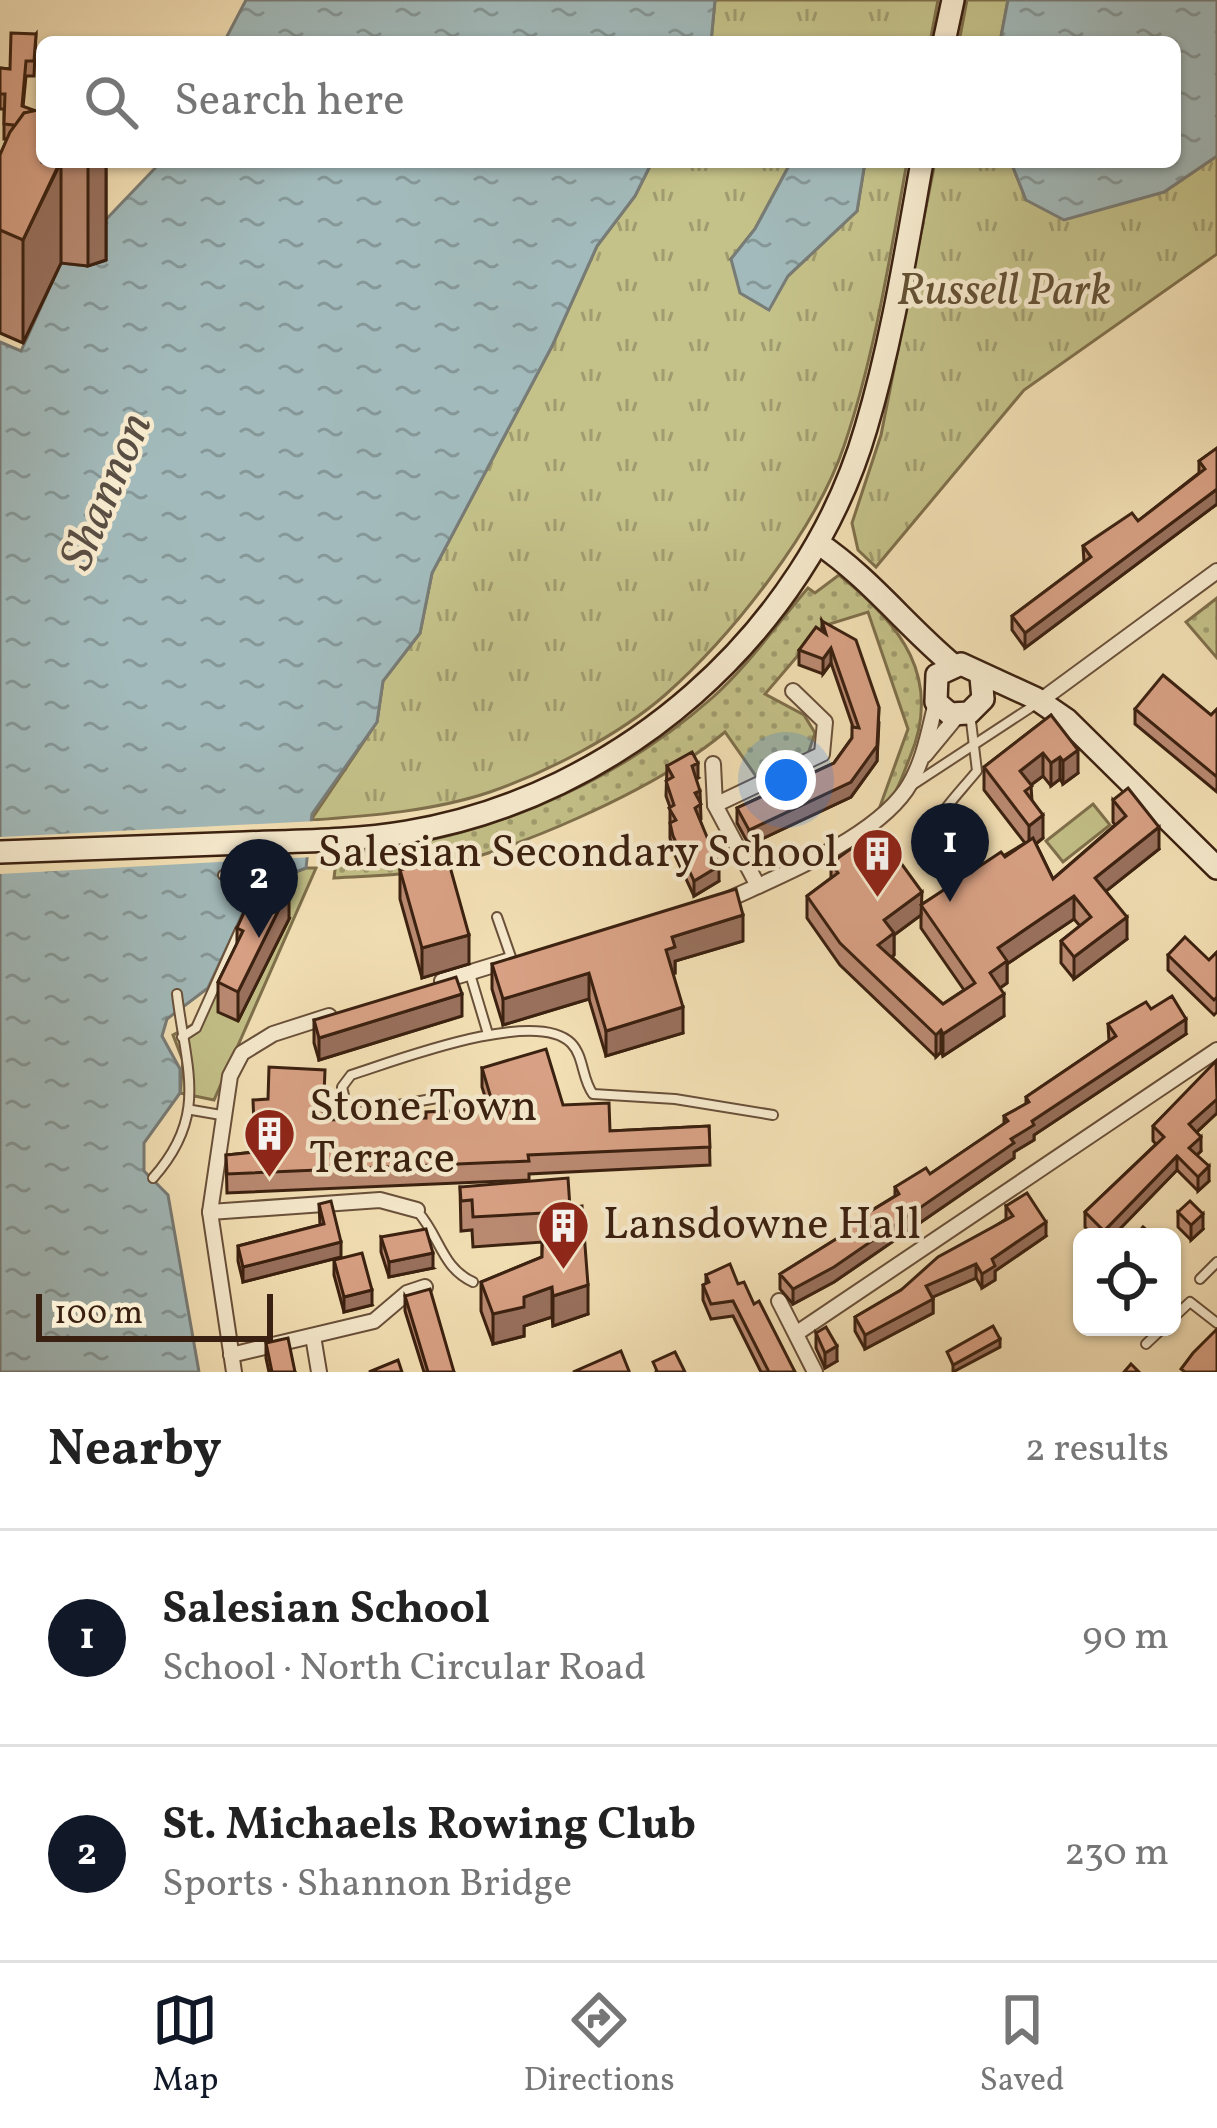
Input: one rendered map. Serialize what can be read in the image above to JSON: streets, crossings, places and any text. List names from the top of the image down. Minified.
{"water":["Shannon"],"parks":["Russell Park"],"places":{"building":["Salesian Secondary School","Stone Town Terrace","Lansdowne Hall"]},"scale_bar":"100 m","page":{"search":"Search here","pins":["1","2"],"scale":"100 m","heading":["Nearby","2 results"],"list":[{"mark":"1","name":"Salesian School","note":"School · North Circular Road","value":"90 m"},{"mark":"2","name":"St. Michaels Rowing Club","note":"Sports · Shannon Bridge","value":"230 m"}],"nav":["Map","Directions","Saved"]}}
